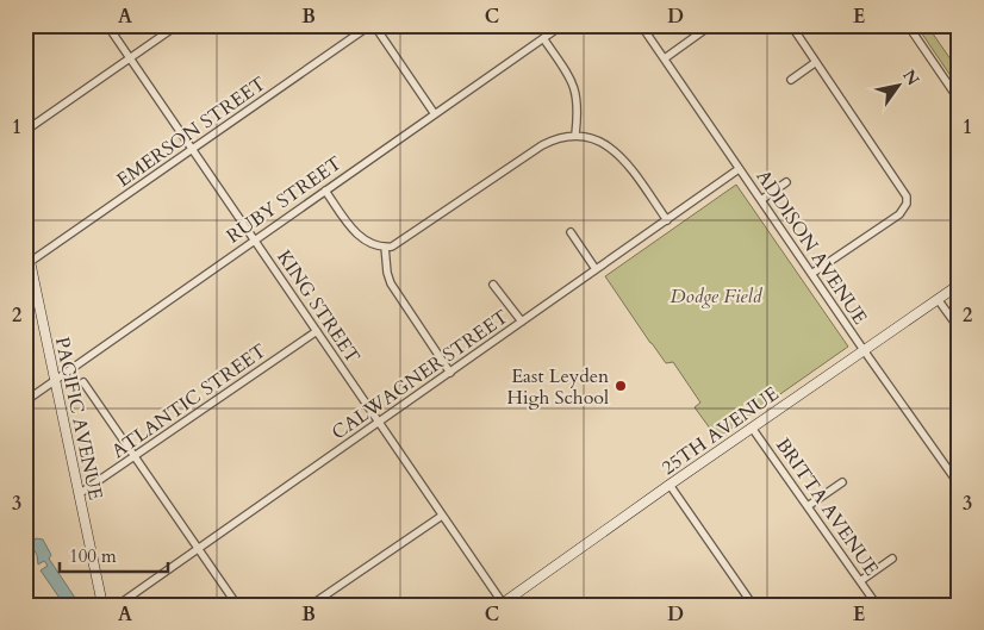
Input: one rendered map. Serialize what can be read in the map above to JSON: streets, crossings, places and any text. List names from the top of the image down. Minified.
{"streets":{"street":["EMERSON STREET","RUBY STREET","ADDISON AVENUE","KING STREET","CALWAGNER STREET","ATLANTIC STREET","PACIFIC AVENUE","25TH AVENUE","BRITTA AVENUE"]},"crossings":[["EMERSON STREET","KING STREET"],["EMERSON STREET","PACIFIC AVENUE"],["RUBY STREET","KING STREET"],["RUBY STREET","PACIFIC AVENUE"],["ADDISON AVENUE","CALWAGNER STREET"],["ADDISON AVENUE","25TH AVENUE"],["KING STREET","CALWAGNER STREET"],["KING STREET","ATLANTIC STREET"],["KING STREET","25TH AVENUE"],["ATLANTIC STREET","PACIFIC AVENUE"],["25TH AVENUE","BRITTA AVENUE"]],"parks":["Dodge Field"],"places":["East Leyden High School"],"scale_bar":"100 m","north":"top right","grid":{"columns":["A","B","C","D","E"],"rows":["1","2","3"]}}
